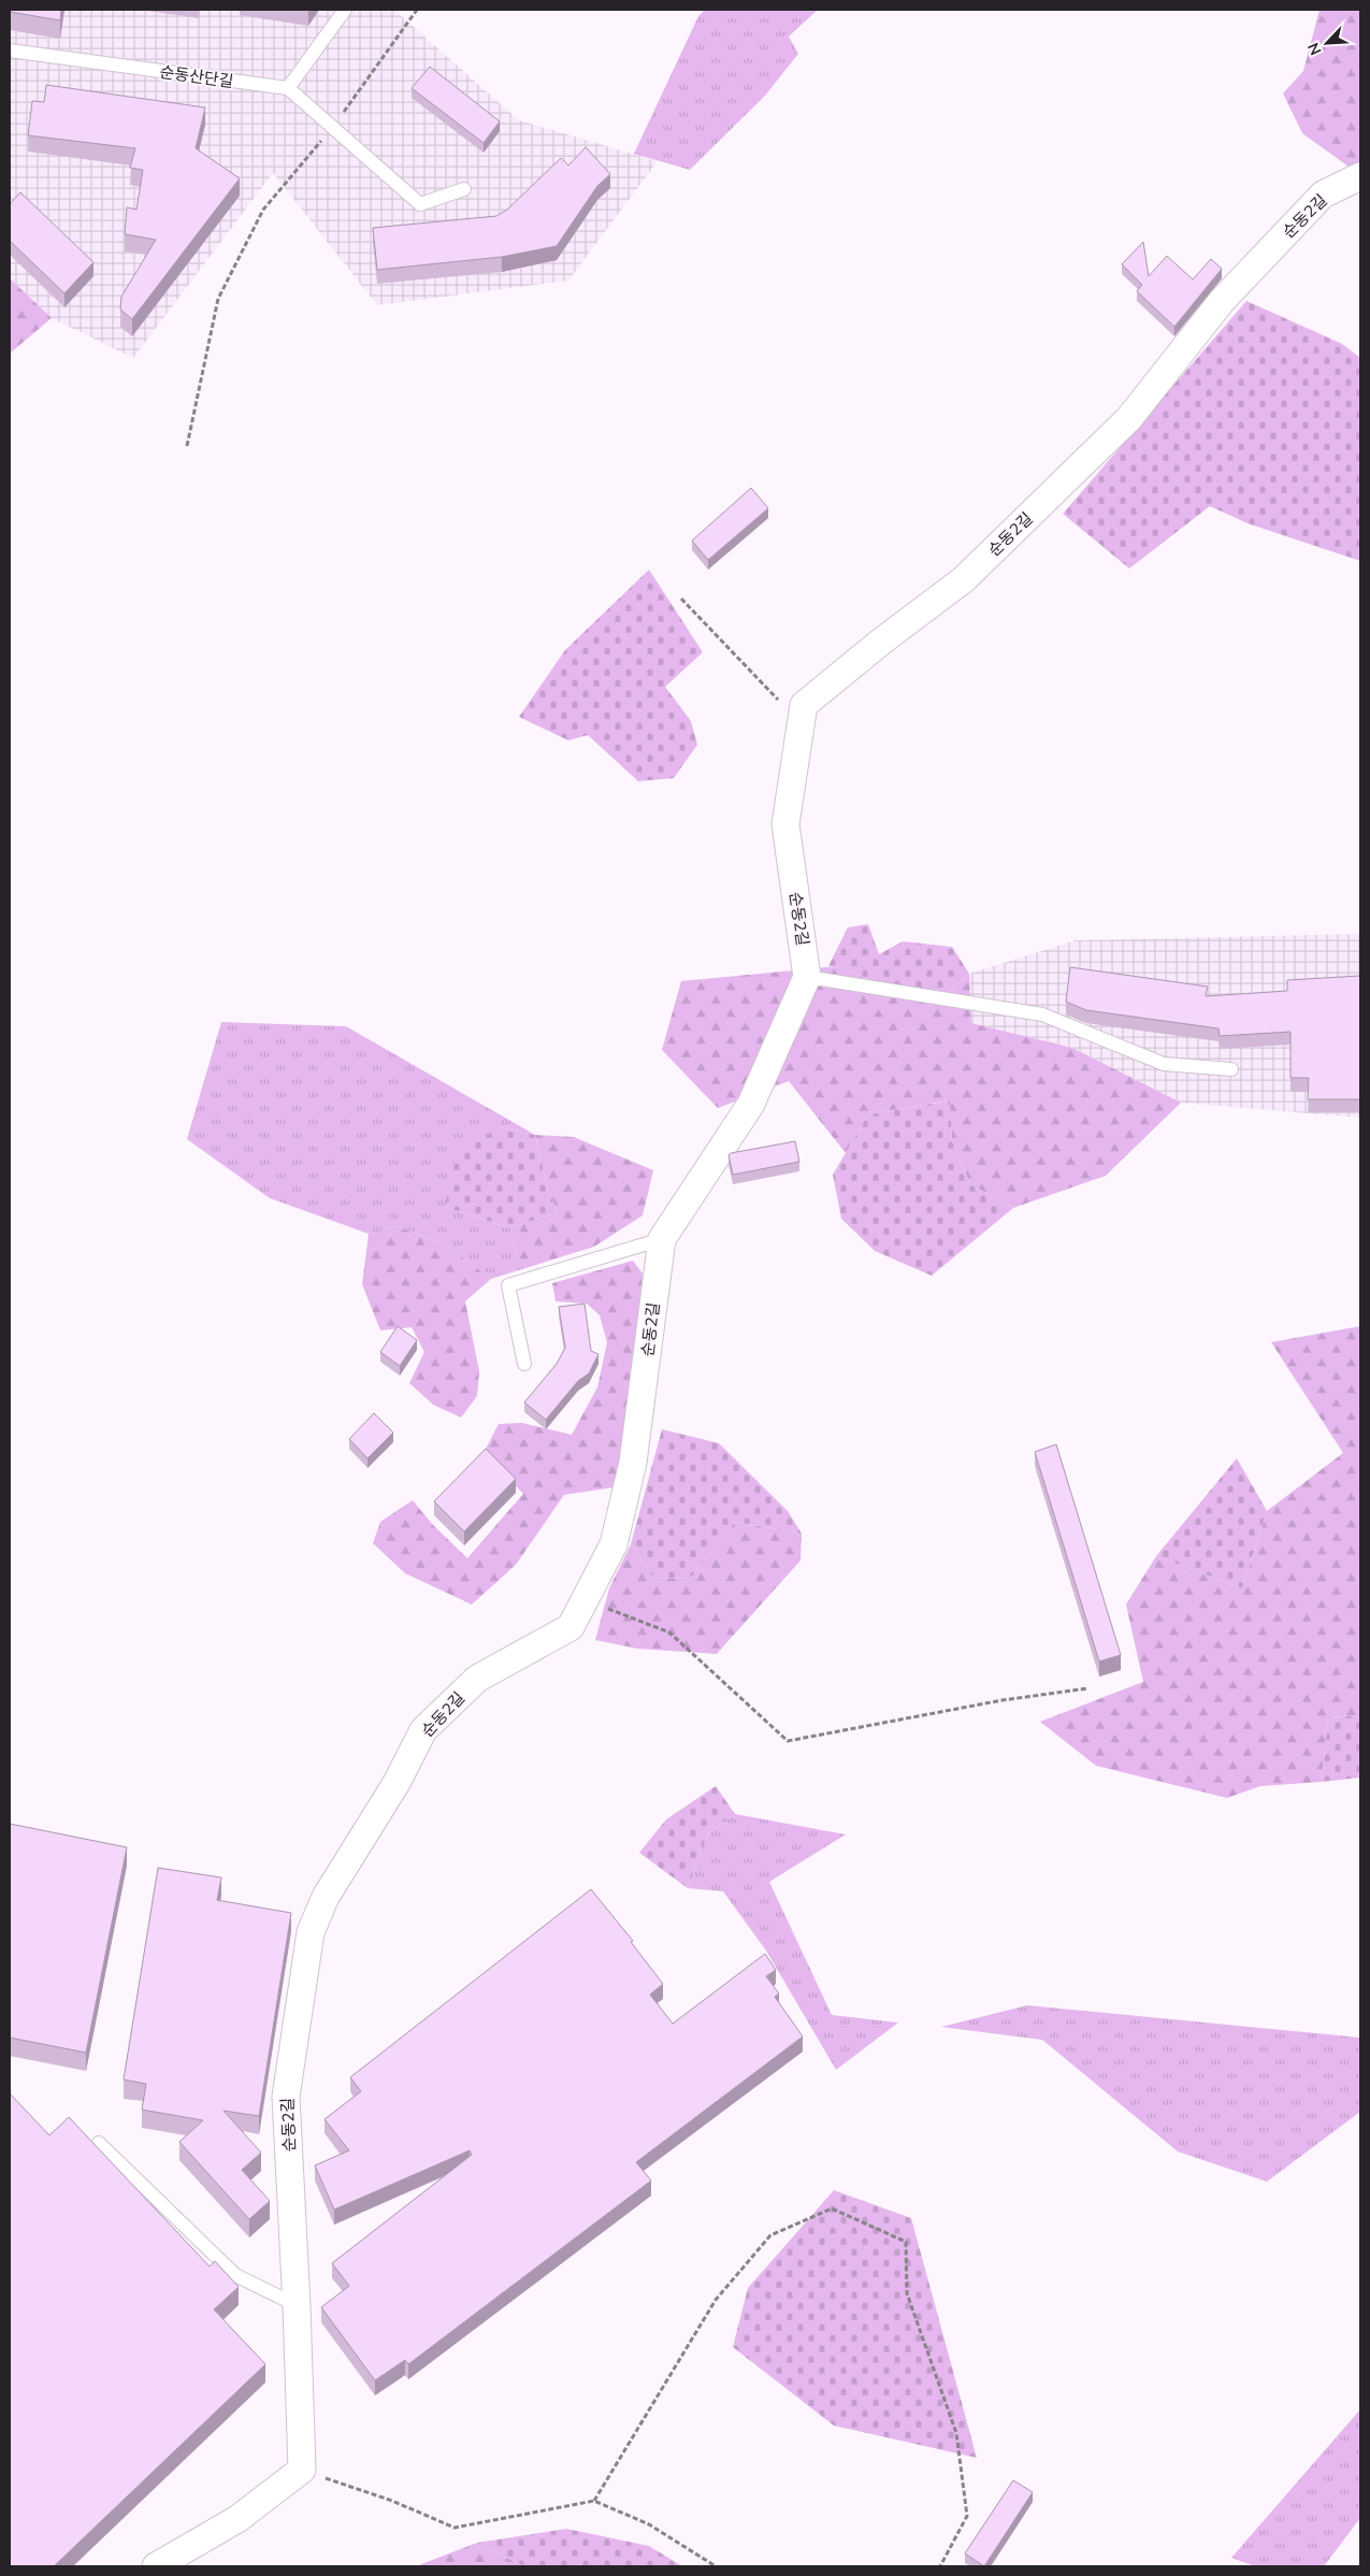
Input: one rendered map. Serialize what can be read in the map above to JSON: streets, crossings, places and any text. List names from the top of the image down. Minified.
{"streets":{"street":["순동2길"],"lane":["순동산단길"]},"north":"bottom left"}
